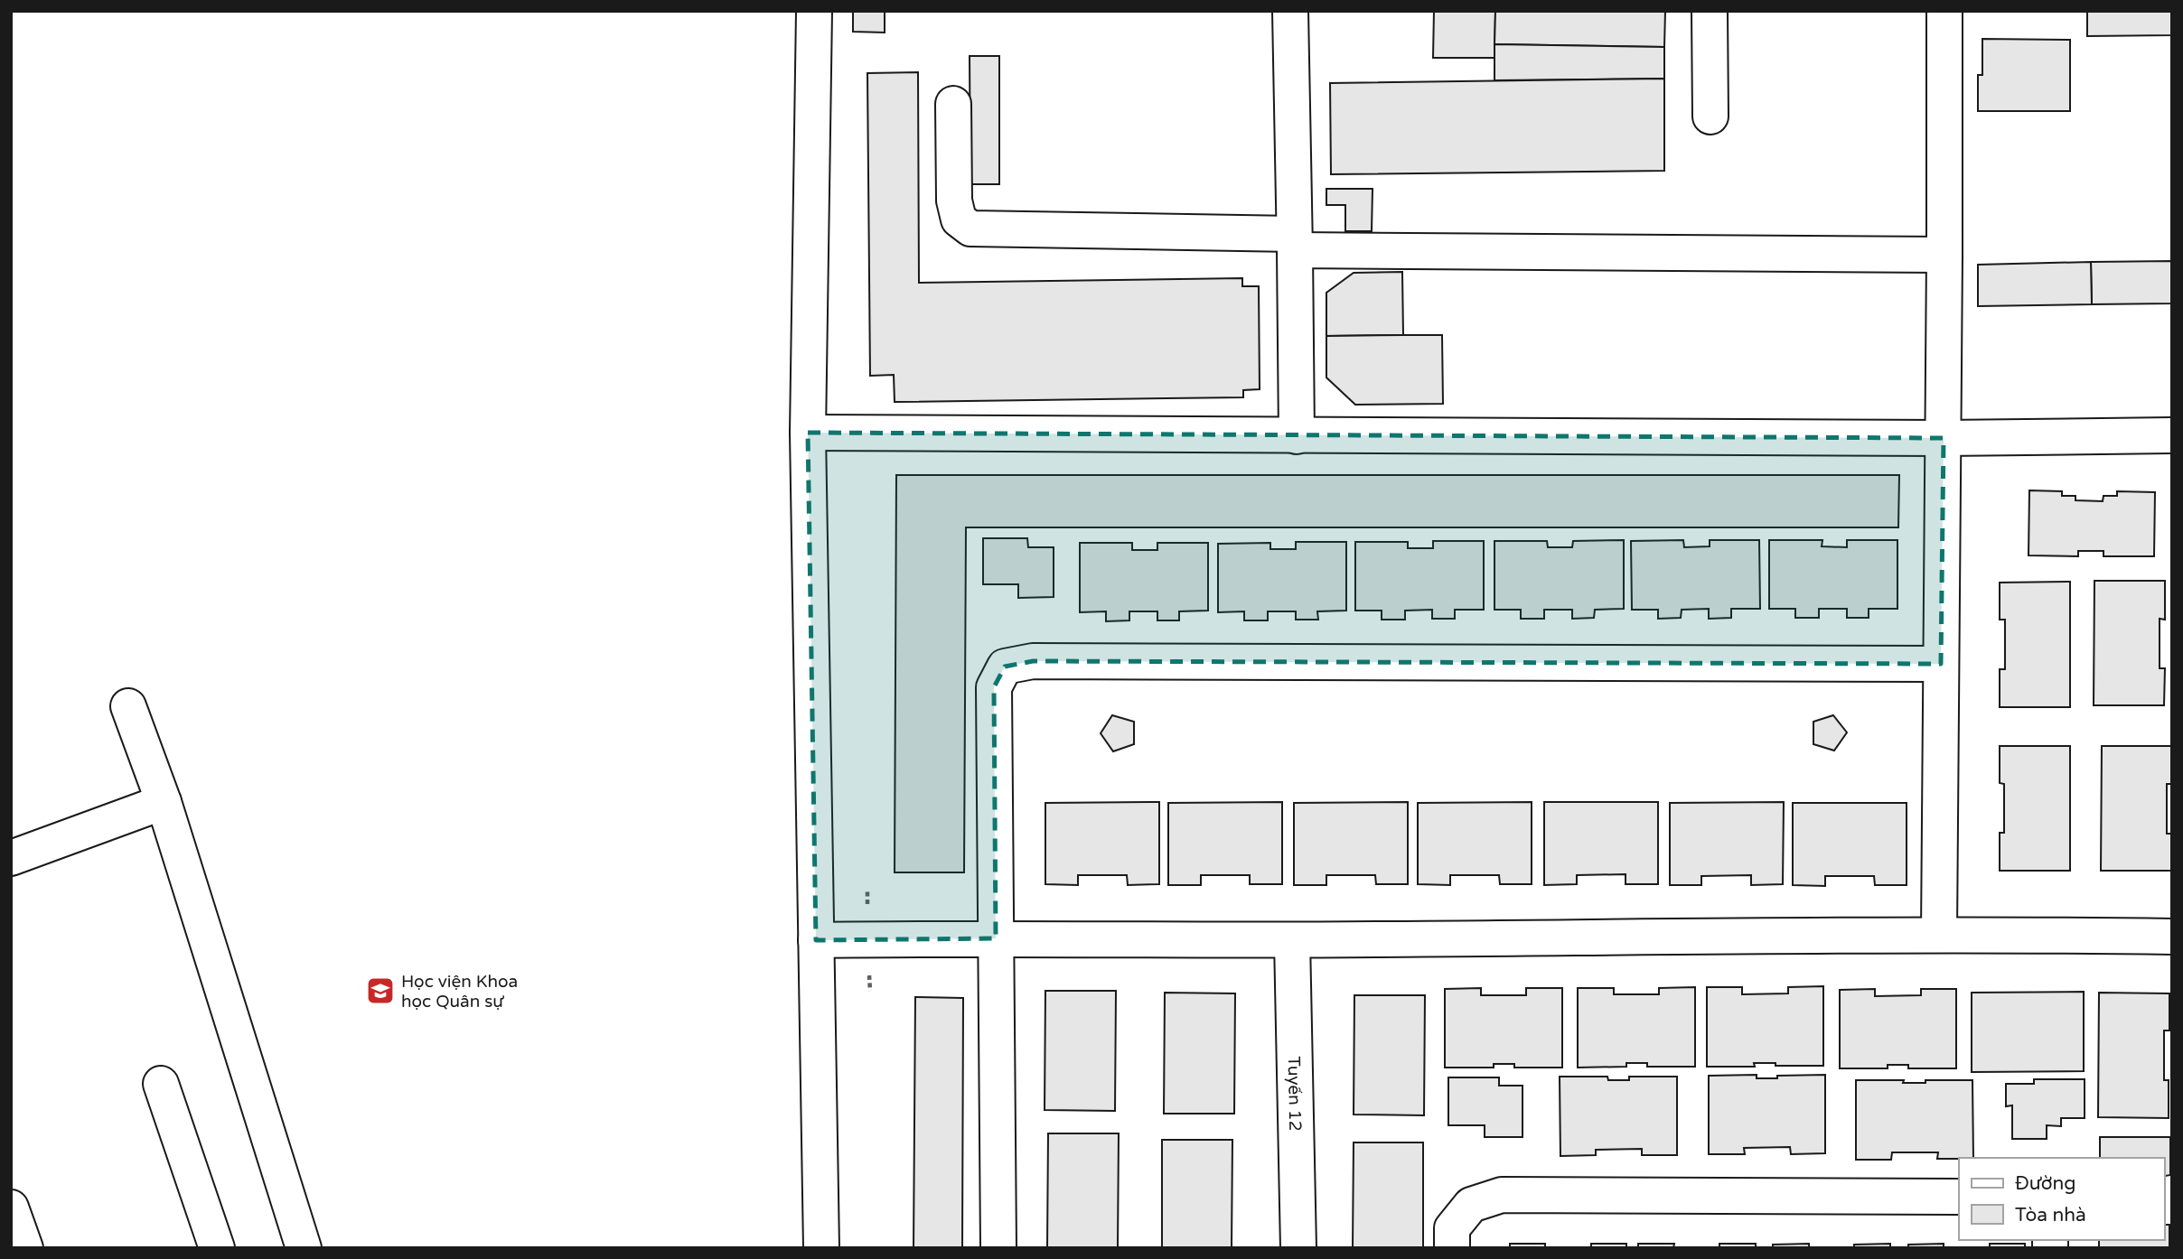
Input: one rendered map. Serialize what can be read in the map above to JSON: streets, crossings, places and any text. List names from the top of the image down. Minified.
{"streets":{"street":["Tuyến 12"]},"places":{"school or university":["Học viện Khoa học Quân sự"]},"legend":["Đường","Tòa nhà"]}
